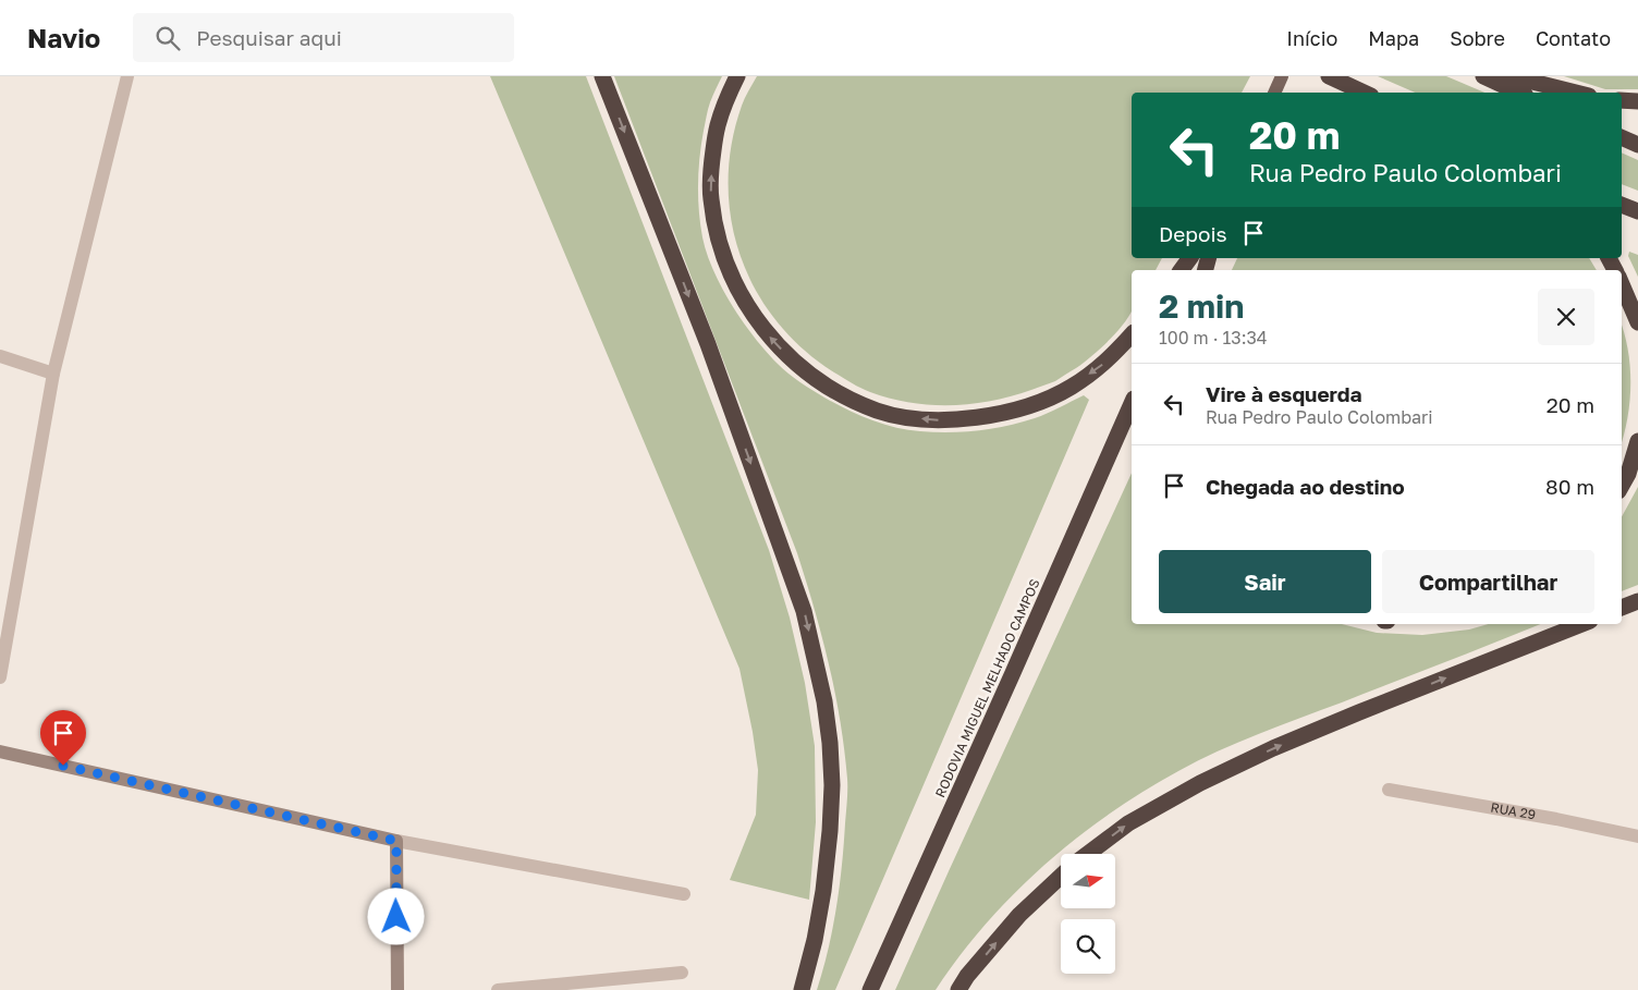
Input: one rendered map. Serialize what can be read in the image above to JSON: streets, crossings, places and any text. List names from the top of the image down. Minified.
{"streets":{"highway":["RODOVIA MIGUEL MELHADO CAMPOS"],"street":["RUA 29"]},"north":"right","page":{"header":"Navio","search":"Pesquisar aqui","nav":["Início","Mapa","Sobre","Contato"],"turn":["20 m","Rua Pedro Paulo Colombari"],"then":"Depois","heading":["2 min","100 m · 13:34"],"list":[{"name":"Vire à esquerda","note":"Rua Pedro Paulo Colombari","value":"20 m"},{"name":"Chegada ao destino","value":"80 m"}],"buttons":["Sair","Compartilhar"]}}
